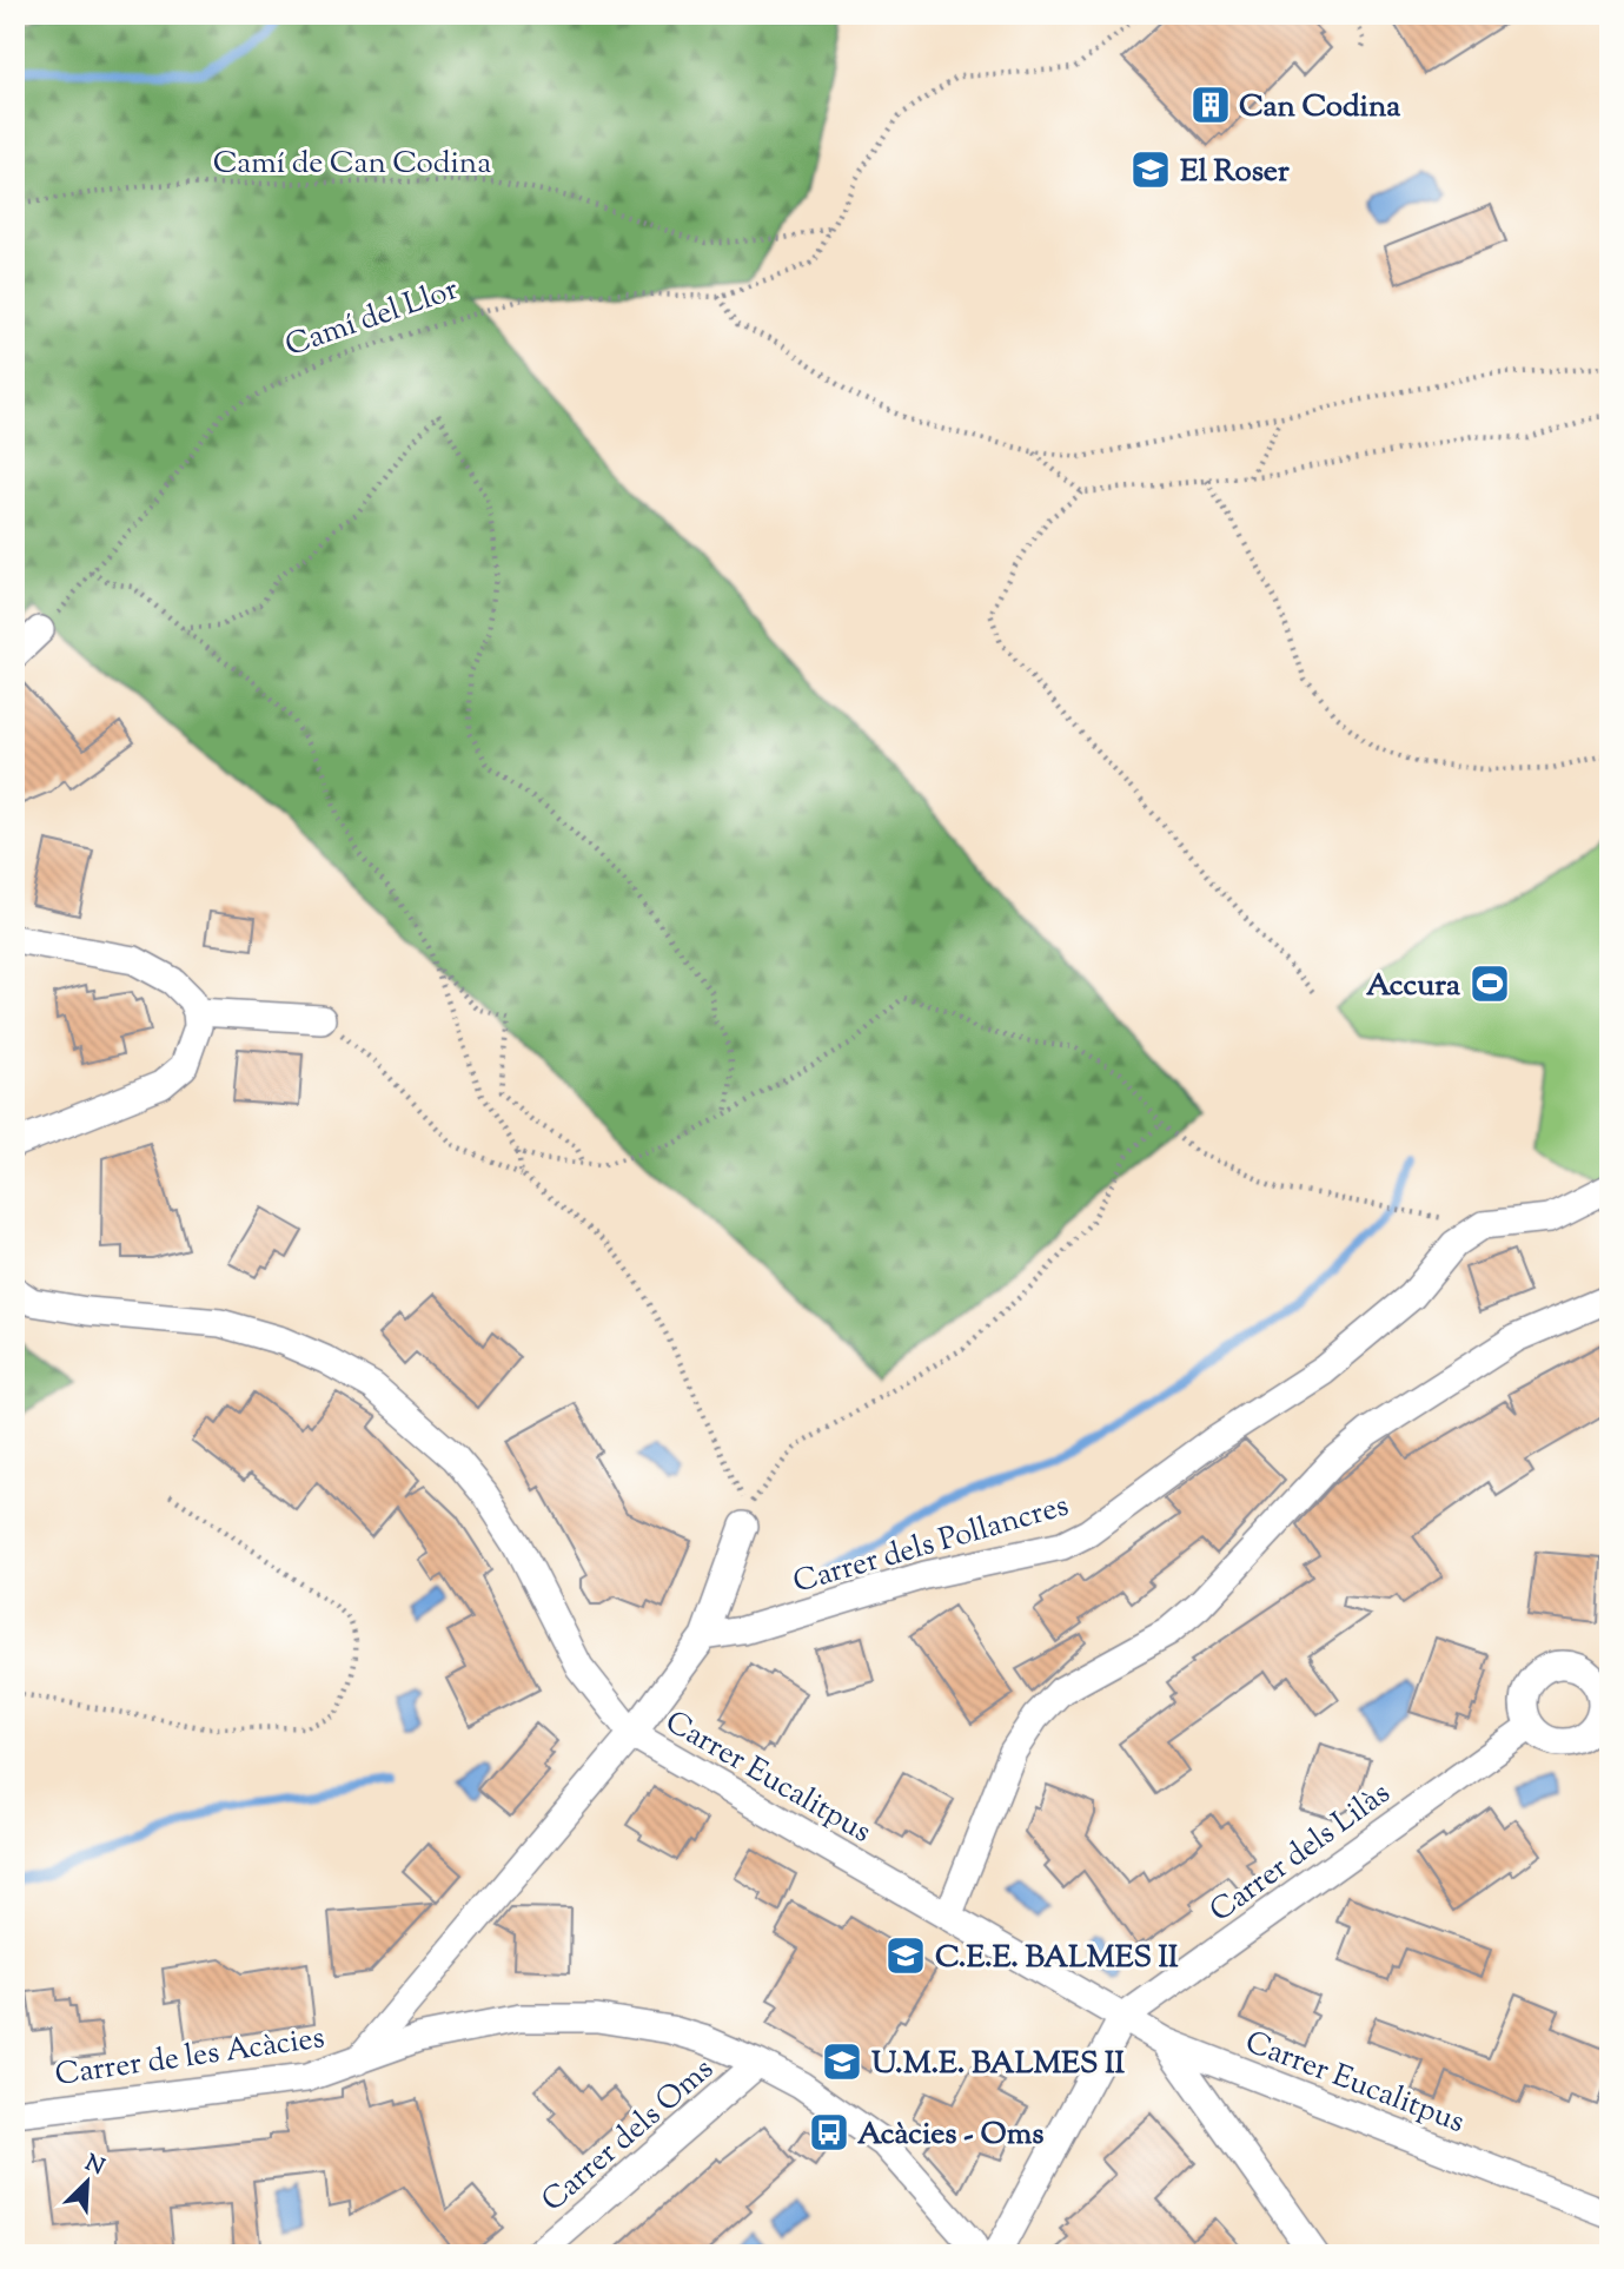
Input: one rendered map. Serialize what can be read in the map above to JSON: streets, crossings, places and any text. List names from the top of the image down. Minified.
{"streets":{"street":["Carrer dels Pollancres","Carrer Eucalitpus","Carrer dels Lilàs","Carrer de les Acàcies","Carrer dels Oms"],"path":["Camí de Can Codina","Camí del Llor"]},"crossings":[["Carrer Eucalitpus","Carrer dels Lilàs"],["Carrer de les Acàcies","Carrer dels Oms"]],"places":{"building":["Can Codina"],"school or university":["El Roser","C.E.E. BALMES II","U.M.E. BALMES II"],"sports":["Accura"],"bus stop":["Acàcies - Oms"]},"north":"top right"}
